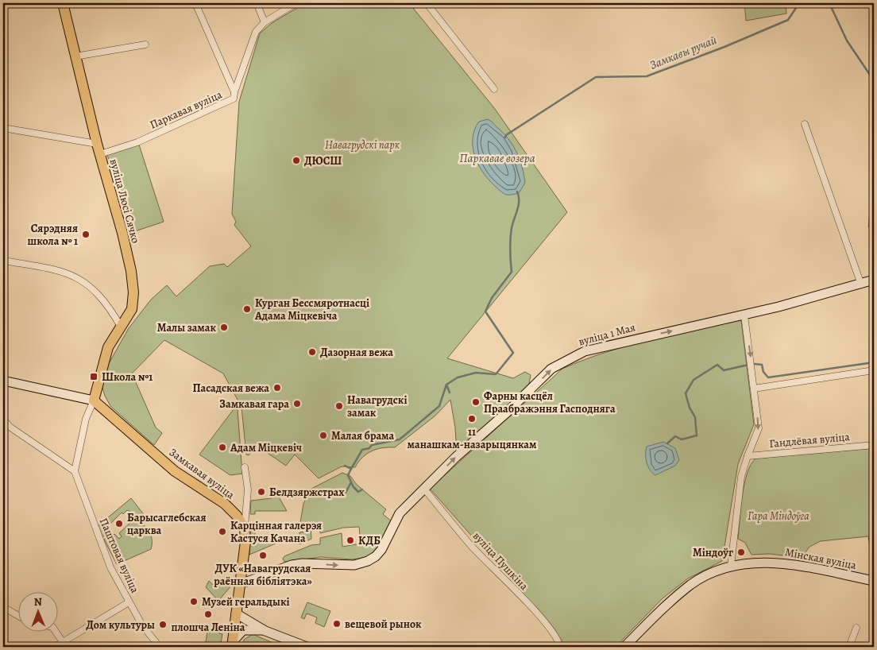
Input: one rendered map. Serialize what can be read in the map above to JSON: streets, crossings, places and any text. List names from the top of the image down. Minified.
{"streets":{"main road":["вуліца Люсі Сячко","Замкавая вуліца"],"street":["Паркавая вуліца","вуліца 1 Мая","Гандлёвая вуліца","Паштовая вуліца","Мінская вуліца","вуліца Пушкіна"]},"crossings":[["Паркавая вуліца","вуліца Люсі Сячко"],["вуліца Люсі Сячко","Замкавая вуліца"],["вуліца 1 Мая","вуліца Пушкіна"]],"one_way":["вуліца 1 Мая"],"water":["Замкавы ручай","Паркавае возера"],"parks":["Навагрудскі парк","Гара Міндоўга"],"places":{"other":["ДЮСШ","Сярэдняя школа № 1","Курган Бессмяротнасці Адама Міцкевіча","Малы замак","Дазорная вежа","Пасадская вежа","Фарны касцёл Праабражэння Гасподняга","Замкавая гара","Навагрудскі замак","11 манашкам-назарыцянкам","Малая брама","Адам Міцкевіч","Белдзяржстрах","Барысаглебская царква","Карцінная галерэя Кастуся Качана","КДБ","Міндоўг","ДУК «Навагрудская раённая бібліятэка»","Музей геральдыкі","плошча Леніна","вещевой рынок","Дом культуры"],"transit":["Школа №1"]},"north":"top"}
